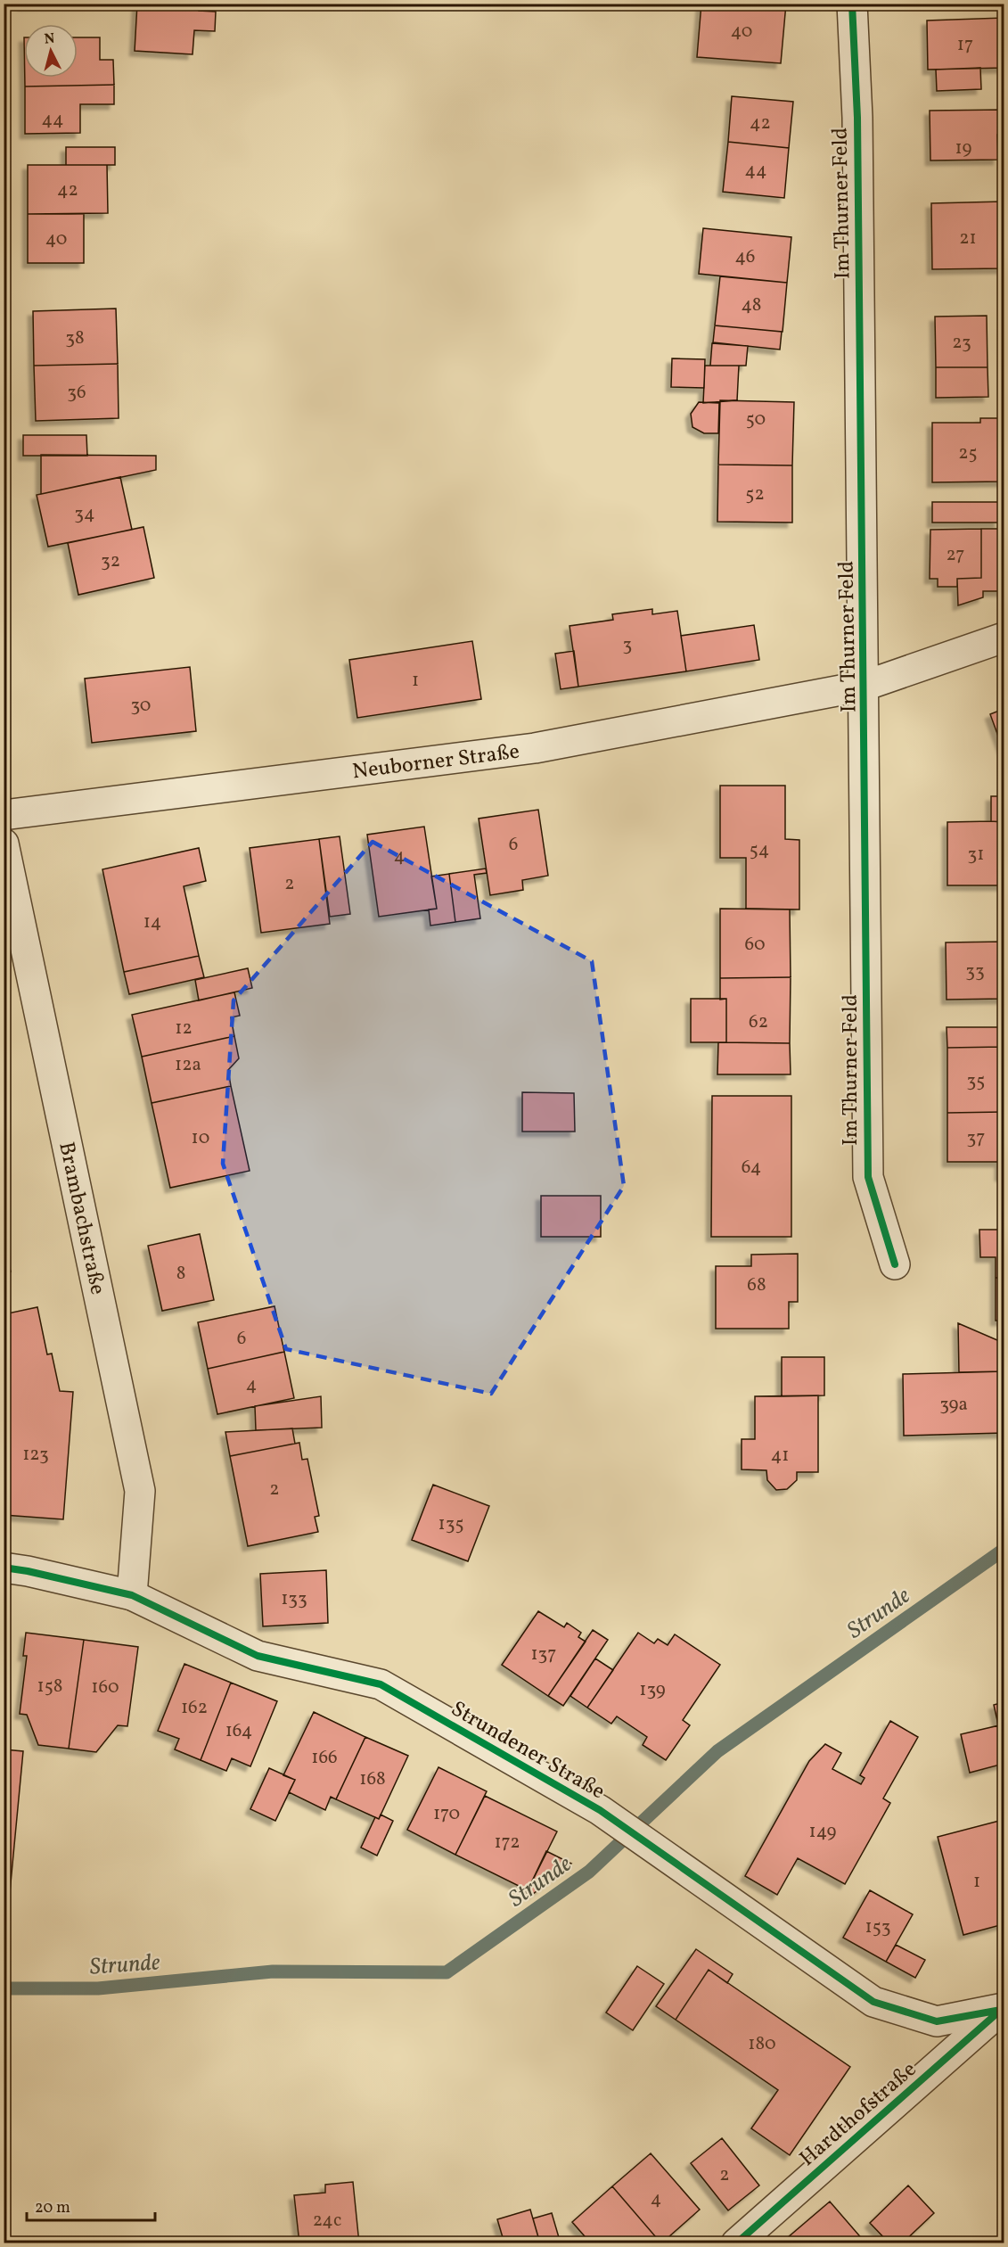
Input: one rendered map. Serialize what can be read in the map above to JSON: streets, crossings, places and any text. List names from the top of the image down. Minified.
{"streets":{"street":["Im Thurner Feld","Neuborner Straße","Brambachstraße","Strundener Straße","Hardthofstraße"]},"crossings":[["Im Thurner Feld","Neuborner Straße"],["Brambachstraße","Strundener Straße"],["Strundener Straße","Hardthofstraße"]],"water":["Strunde"],"house_numbers":["40","17","44","42","19","44","42","21","40","46","48","38","23","36","50","25","52","34","27","32","3","1","30","6","54","31","4","2","14","60","33","62","12","12a","35","10","37","64","8","68","6","4","39a","123","41","2","135","133","137","158","160","139","162","164","166","168","170","149","172","1","153","180","2","4","24c"],"scale_bar":"20 m","north":"top"}
